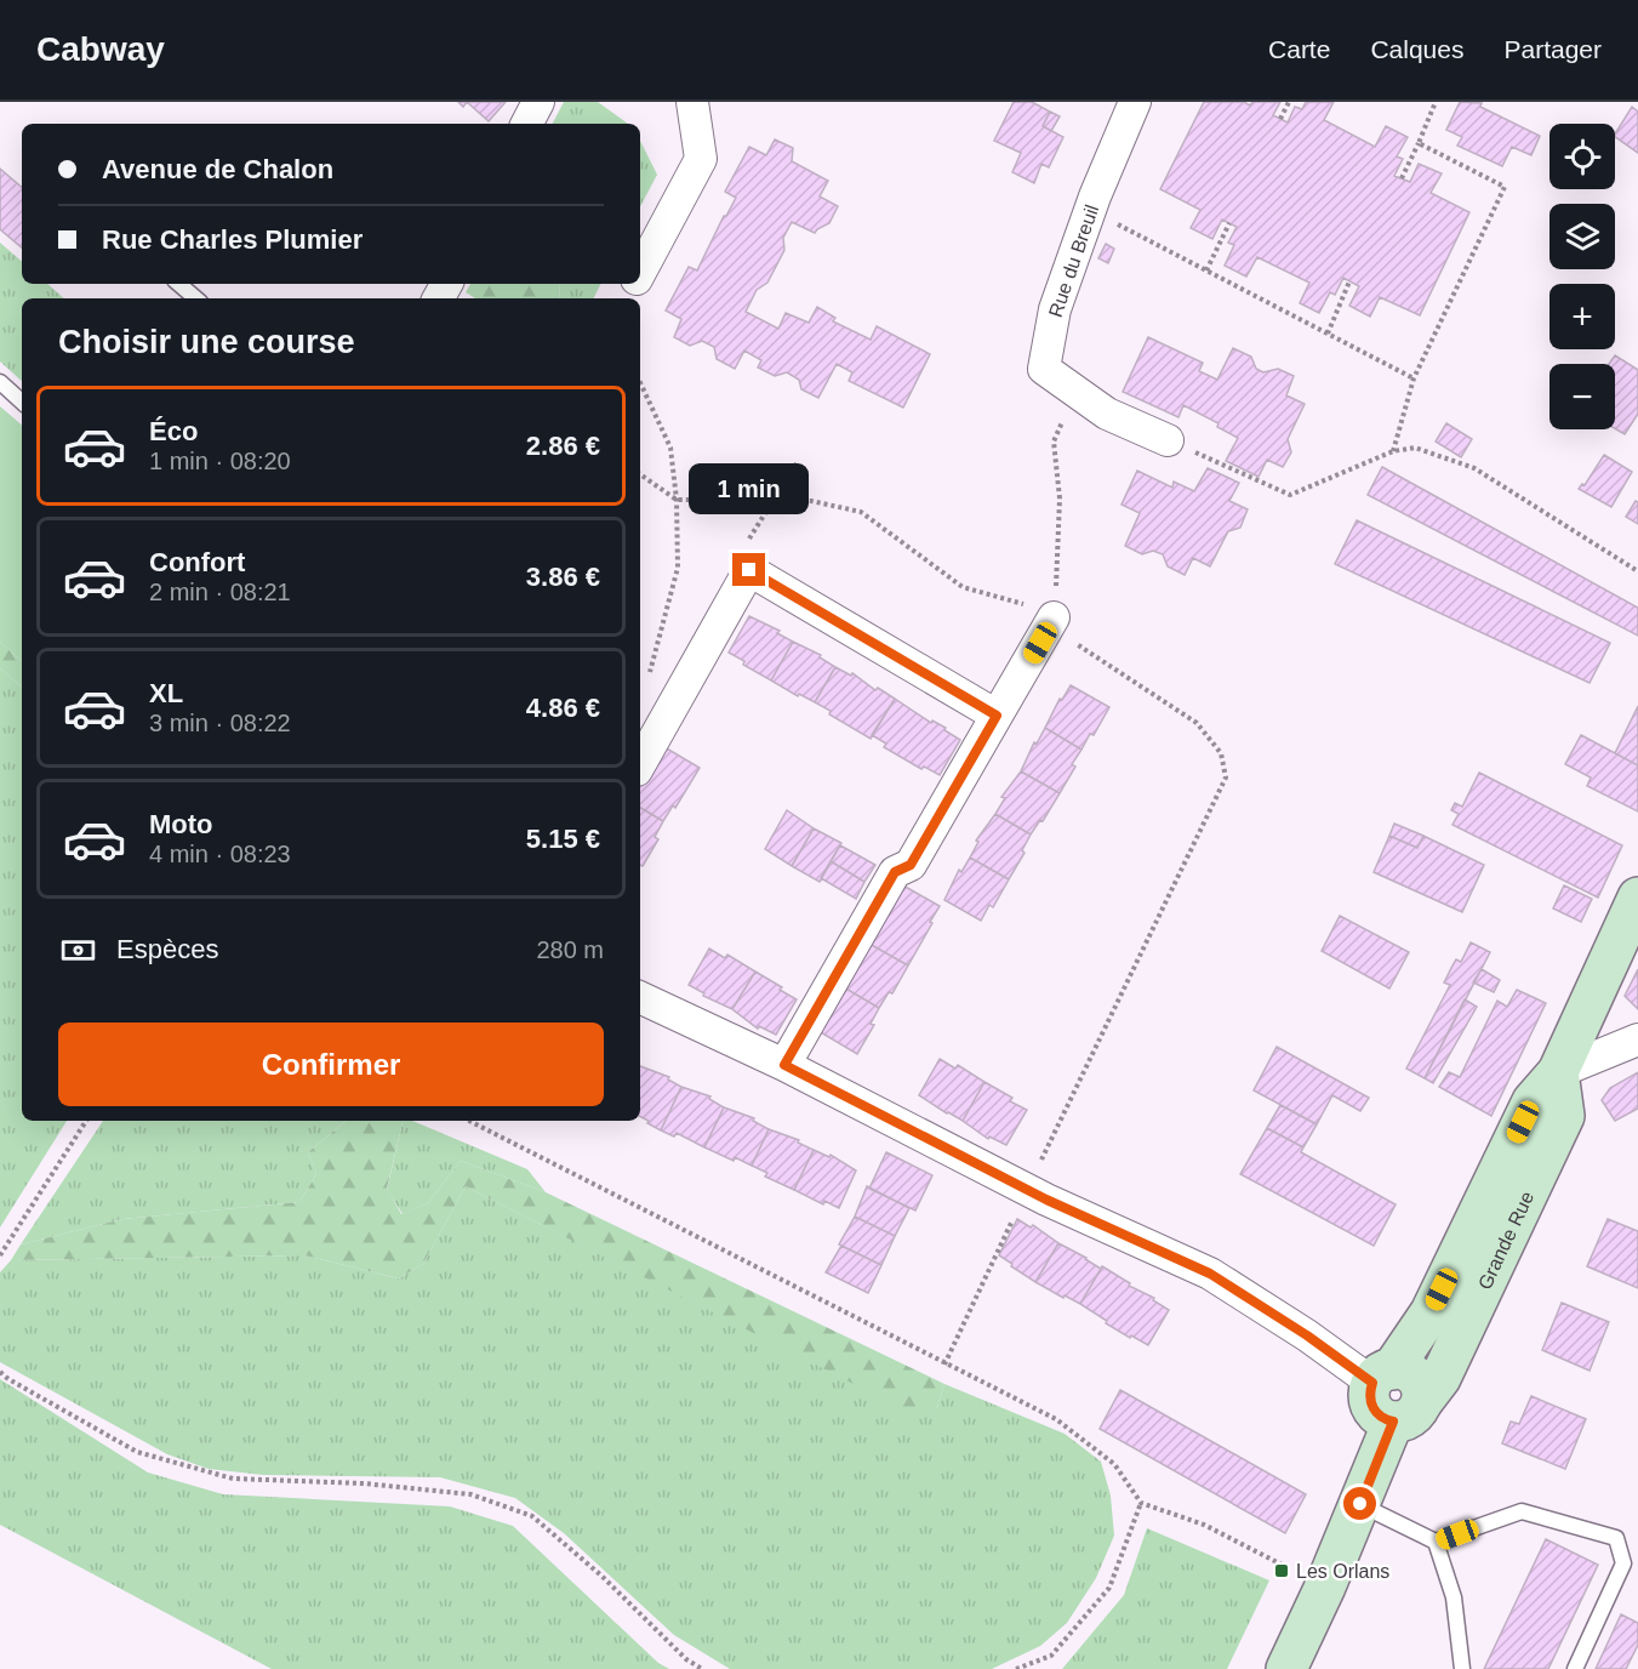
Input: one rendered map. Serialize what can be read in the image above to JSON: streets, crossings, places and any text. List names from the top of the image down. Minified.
{"streets":{"main road":["Grande Rue"],"street":["Rue du Breuil"]},"places":{"transit":["Les Orlans"]},"page":{"header":"Cabway","nav":["Carte","Calques","Partager"],"map_buttons":["+","−"],"banner":["Avenue de Chalon","Rue Charles Plumier"],"heading":"Choisir une course","list":[{"name":"Éco","note":"1 min · 08:20","value":"2.86 €"},{"name":"Confort","note":"2 min · 08:21","value":"3.86 €"},{"name":"XL","note":"3 min · 08:22","value":"4.86 €"},{"name":"Moto","note":"4 min · 08:23","value":"5.15 €"}],"bubble":"1 min","pay":["Espèces","280 m"],"buttons":"Confirmer"}}
